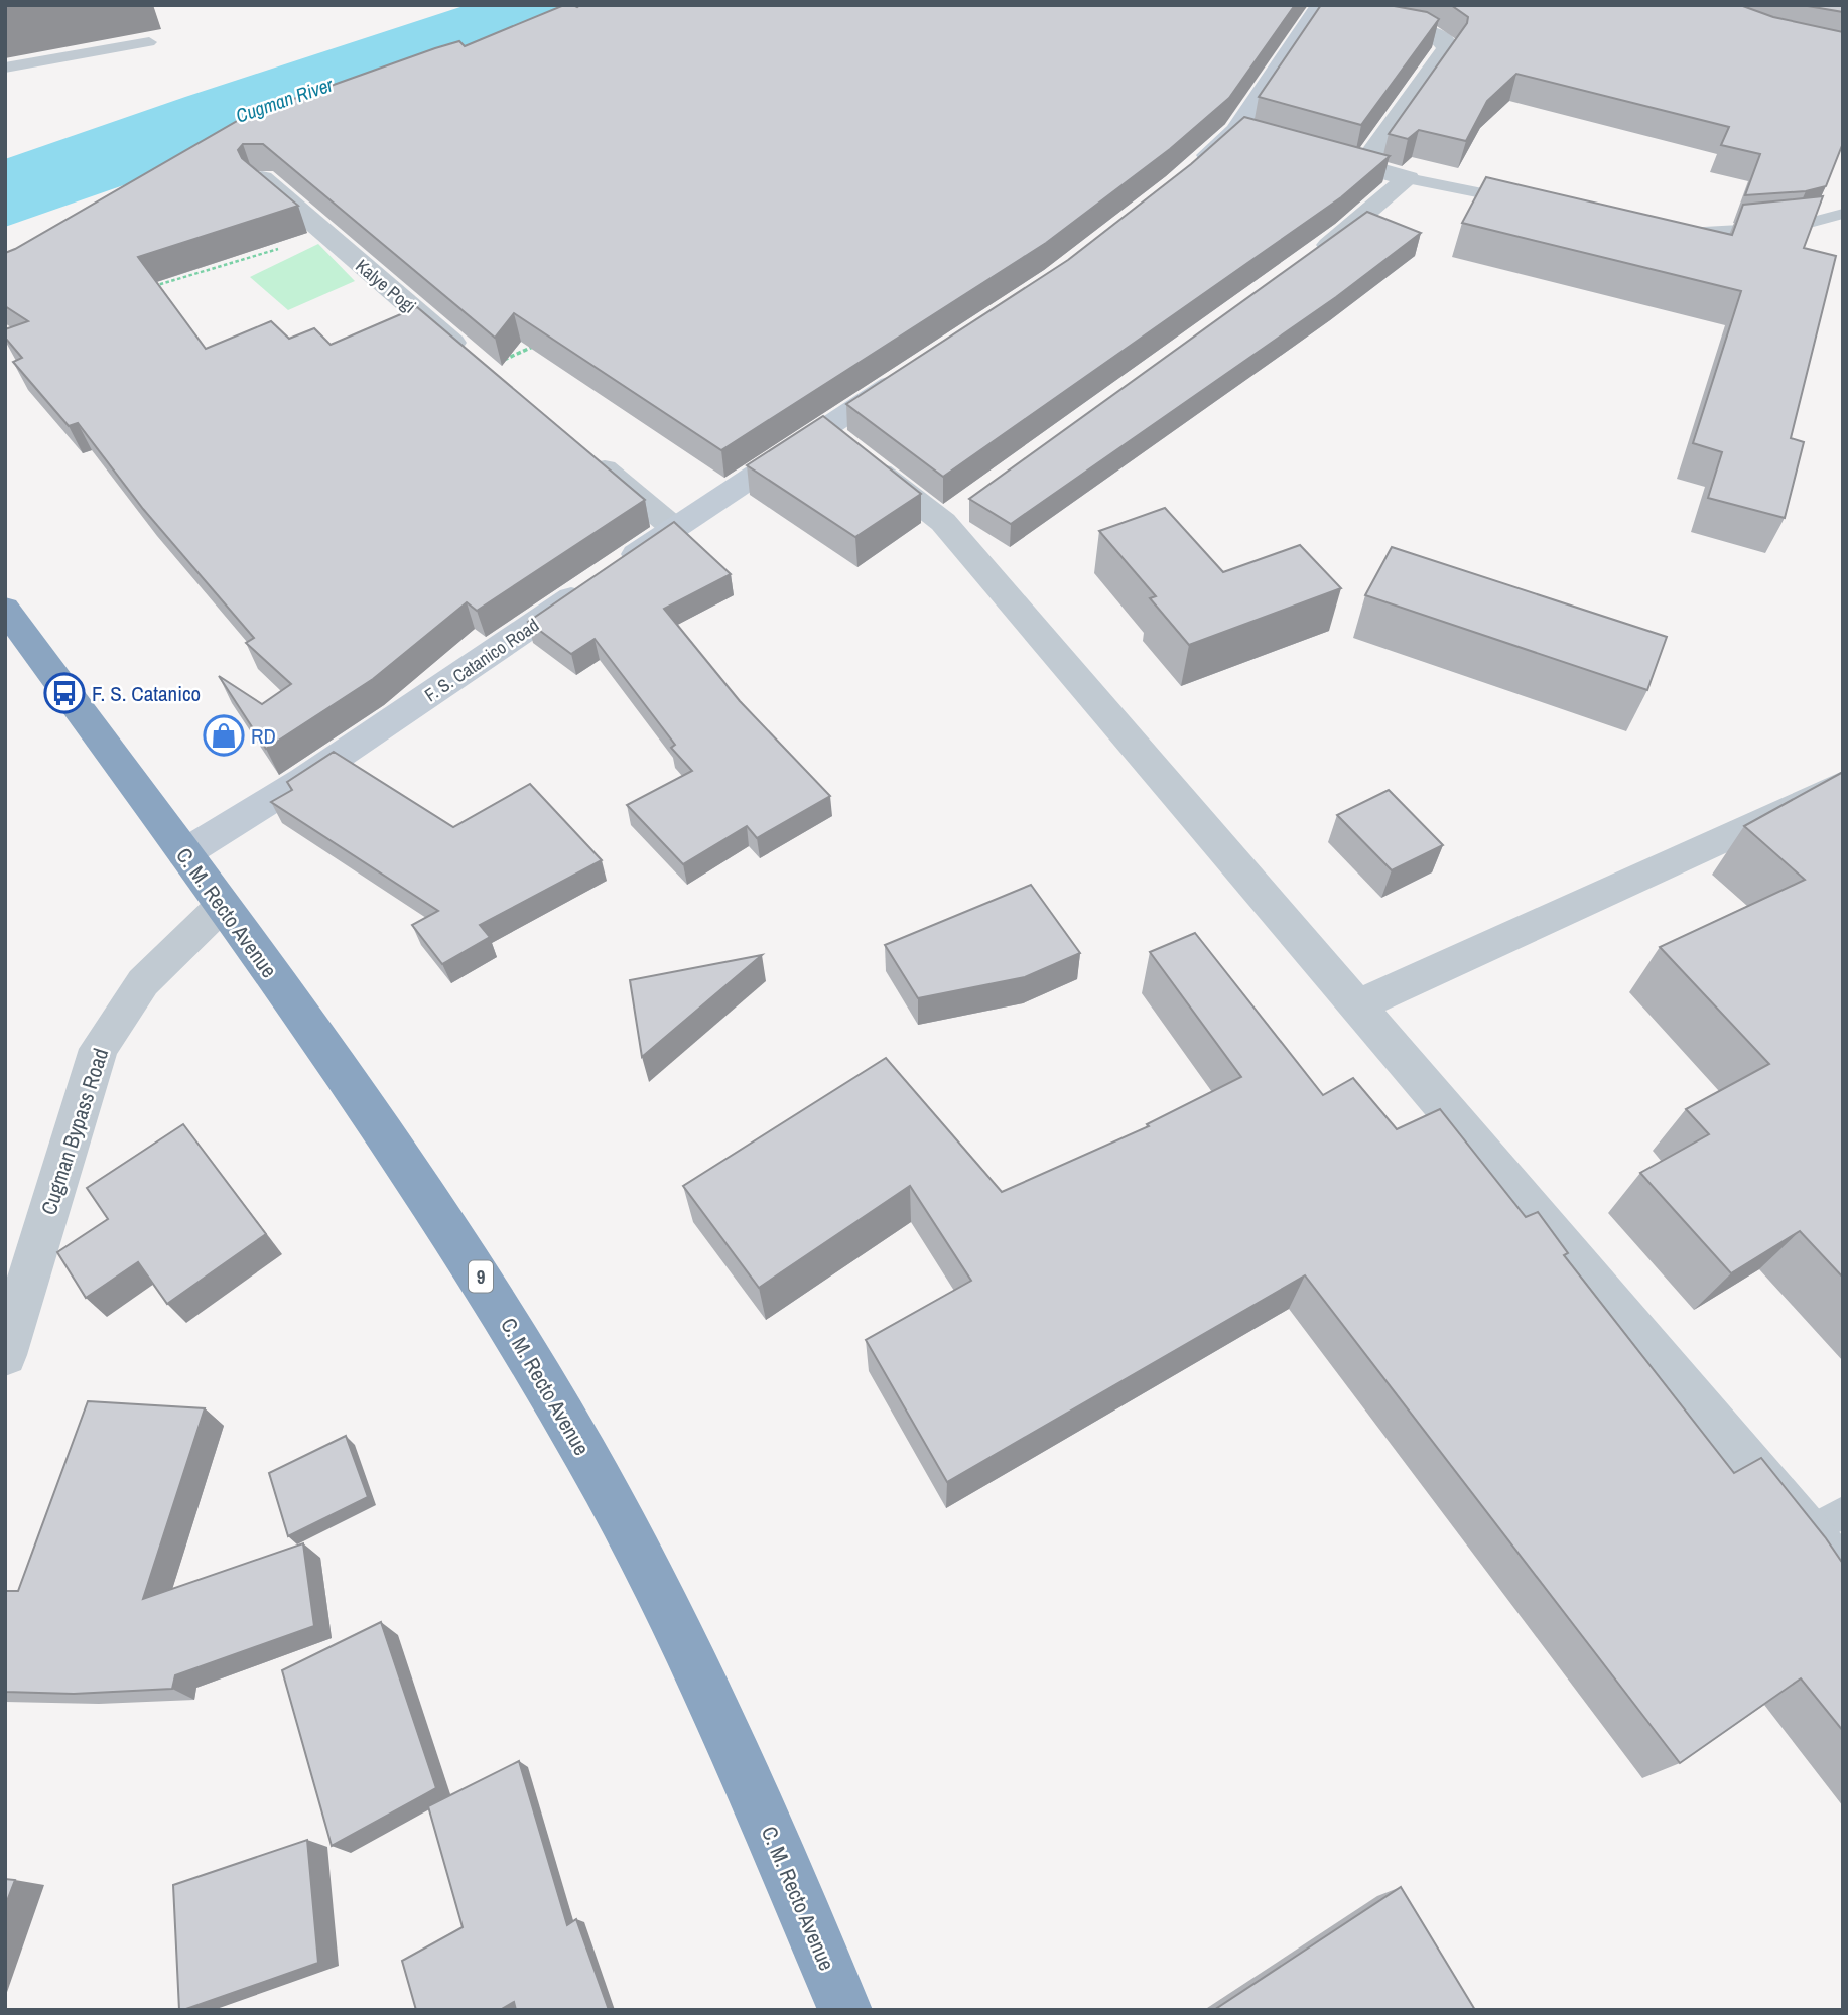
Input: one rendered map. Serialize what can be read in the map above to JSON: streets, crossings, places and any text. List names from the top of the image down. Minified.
{"streets":{"highway":["C. M. Recto Avenue","9"],"street":["Kalye Pogi","F. S. Catanico Road","Cugman Bypass Road"]},"crossings":[["F. S. Catanico Road","C. M. Recto Avenue"],["C. M. Recto Avenue","Cugman Bypass Road"]],"water":["Cugman River"],"places":{"bus stop":["F. S. Catanico"],"shop":["RD"]}}
